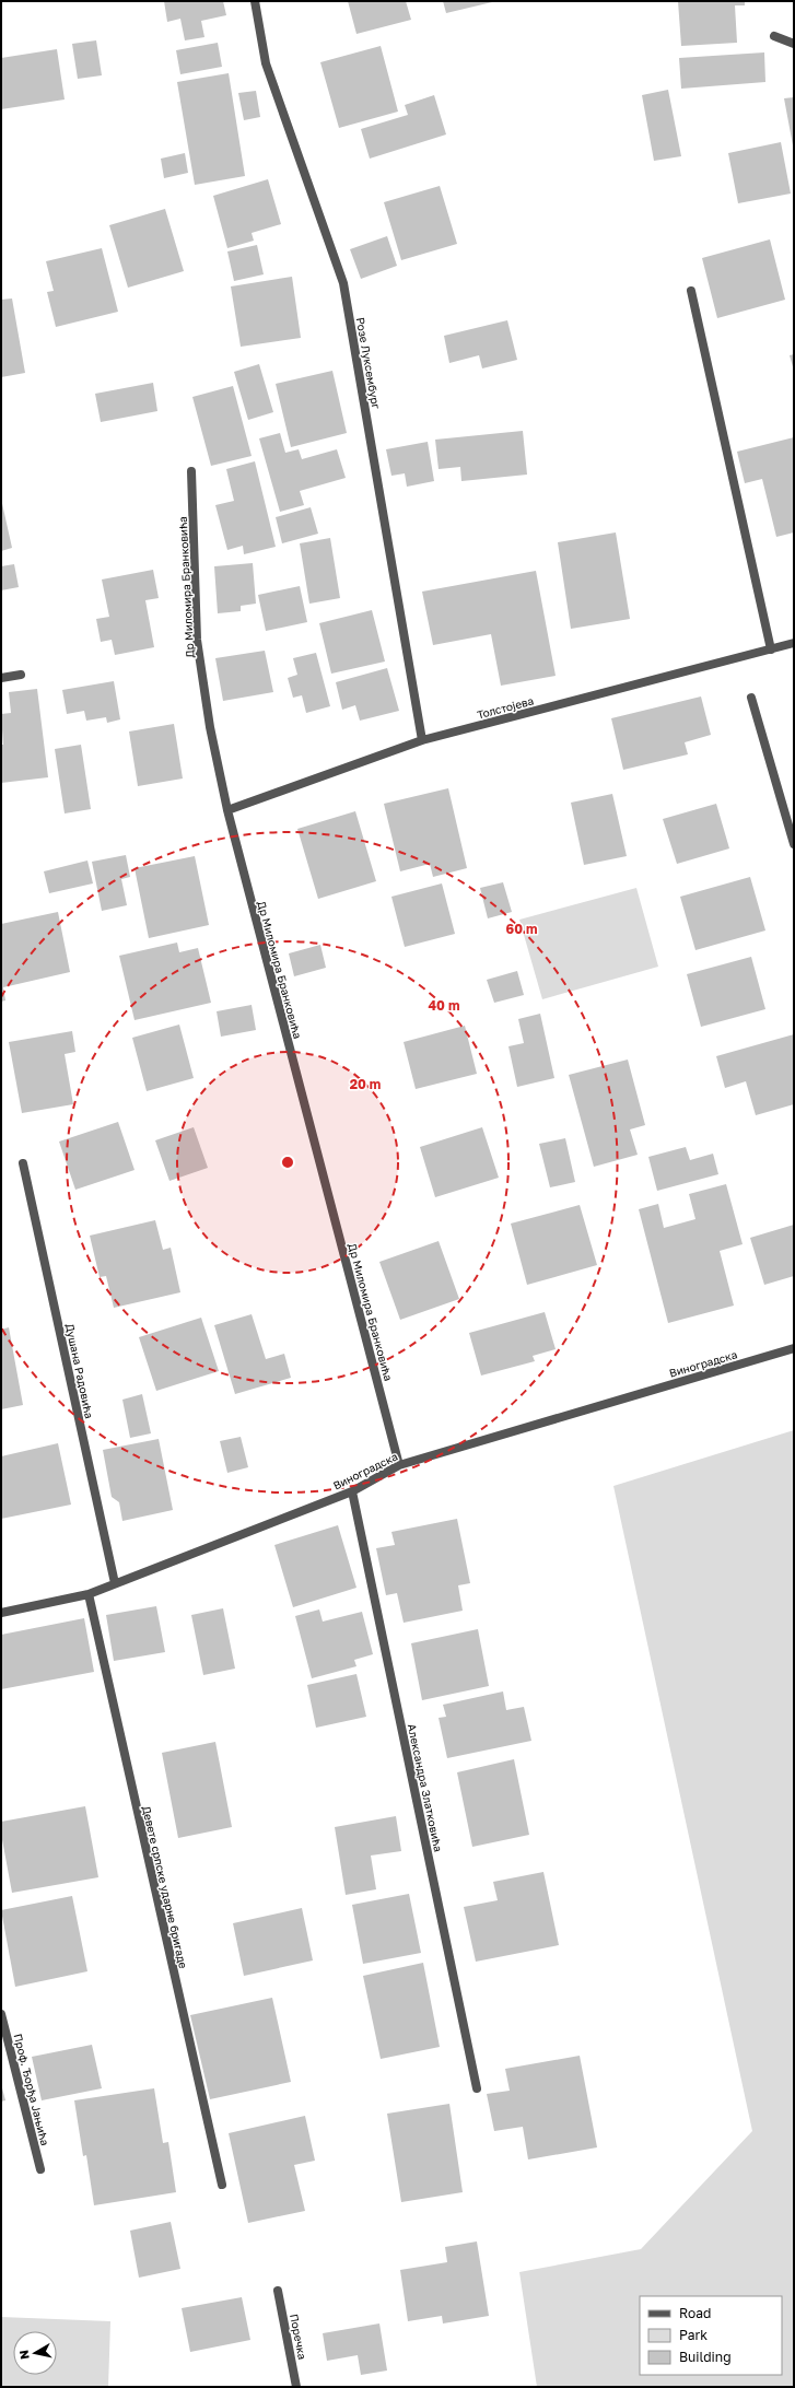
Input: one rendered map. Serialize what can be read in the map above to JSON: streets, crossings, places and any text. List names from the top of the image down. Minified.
{"streets":{"street":["Розе Луксембург","Др Миломира Бранковића","Толстојева","Виноградска","Душана Радовића","Александра Златковића","Девете српске ударне бригаде","Проф. Ђорђа Јањића","Поречка"]},"crossings":[["Розе Луксембург","Толстојева"],["Др Миломира Бранковића","Толстојева"],["Др Миломира Бранковића","Виноградска"],["Виноградска","Душана Радовића"],["Виноградска","Александра Златковића"],["Виноградска","Девете српске ударне бригаде"]],"legend":["Road","Park","Building"],"north":"left","rings":["60 m","40 m","20 m"]}
